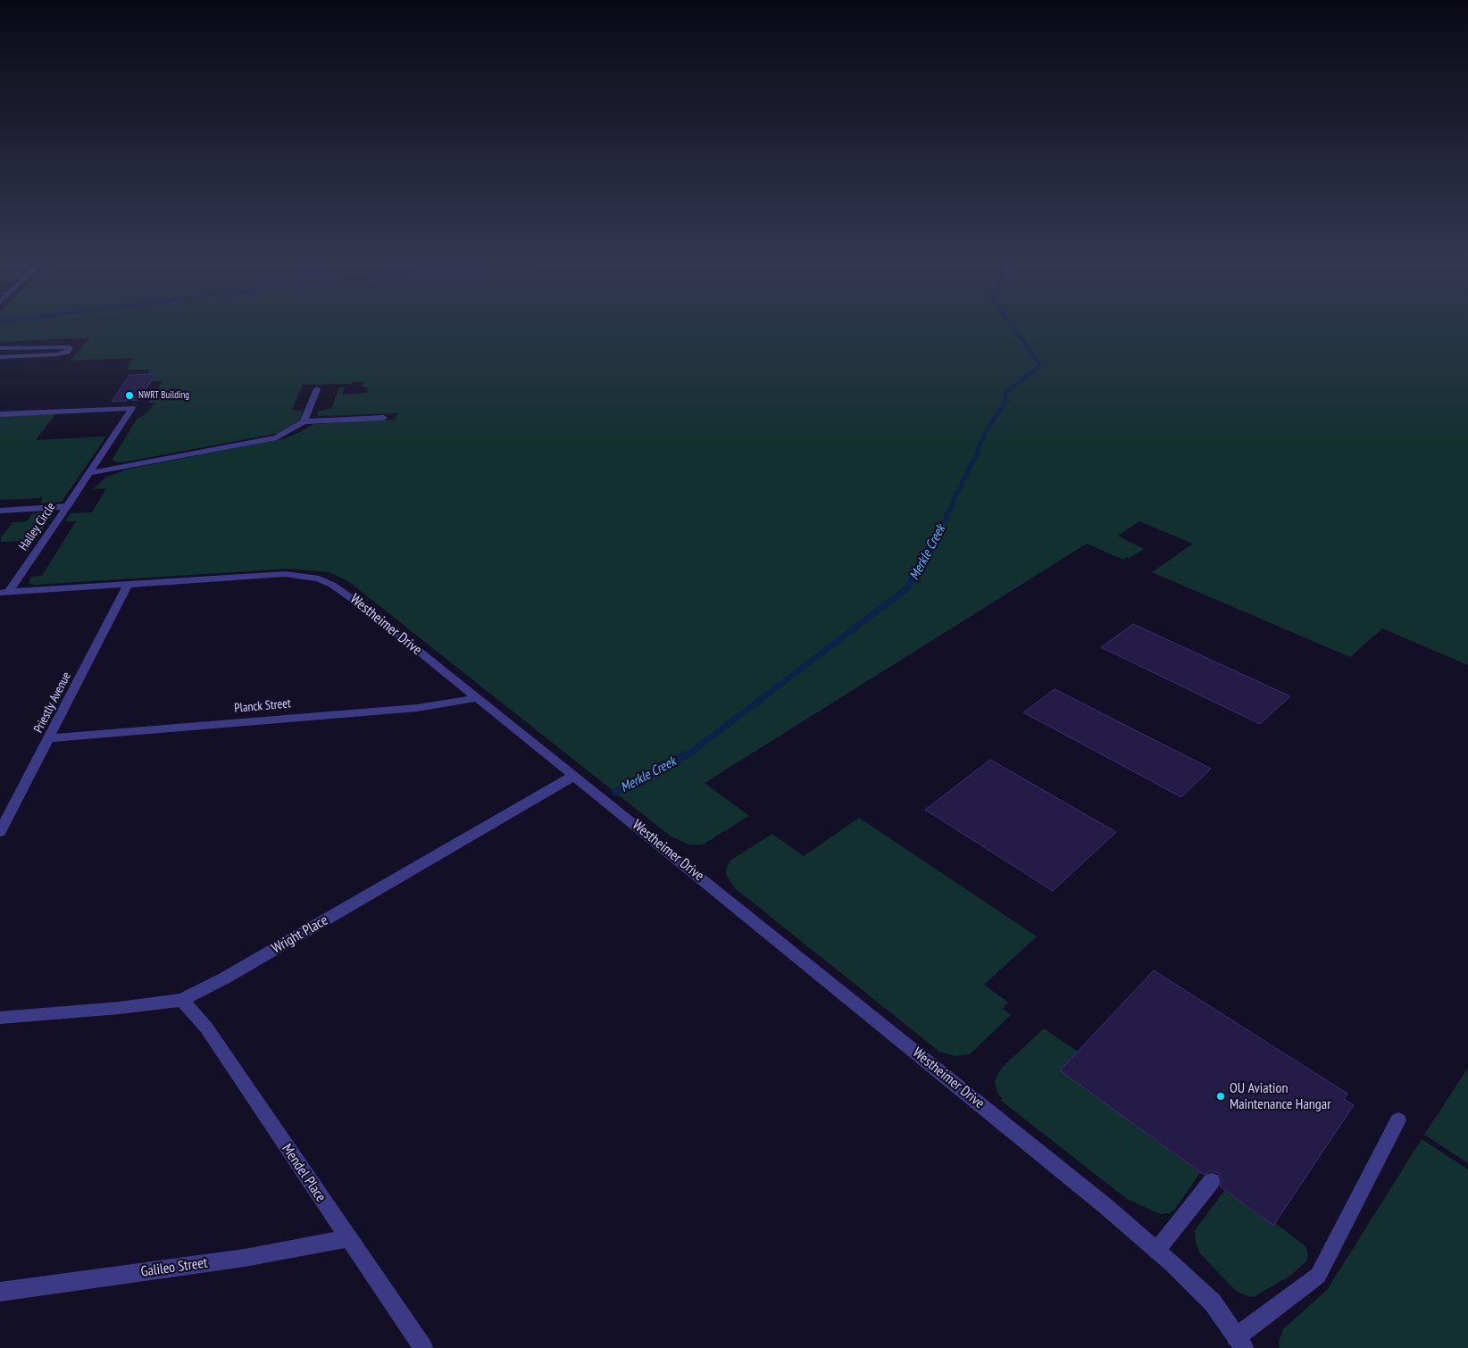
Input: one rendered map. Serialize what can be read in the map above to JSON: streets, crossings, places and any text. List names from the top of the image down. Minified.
{"streets":{"street":["Halley Circle","Westheimer Drive","Priestly Avenue","Planck Street","Wright Place","Mendel Place","Galileo Street"]},"crossings":[["Halley Circle","Westheimer Drive"],["Westheimer Drive","Priestly Avenue"],["Westheimer Drive","Planck Street"],["Westheimer Drive","Wright Place"],["Priestly Avenue","Planck Street"],["Wright Place","Mendel Place"],["Mendel Place","Galileo Street"]],"water":["Merkle Creek"],"places":["NWRT Building","OU Aviation Maintenance Hangar"]}
